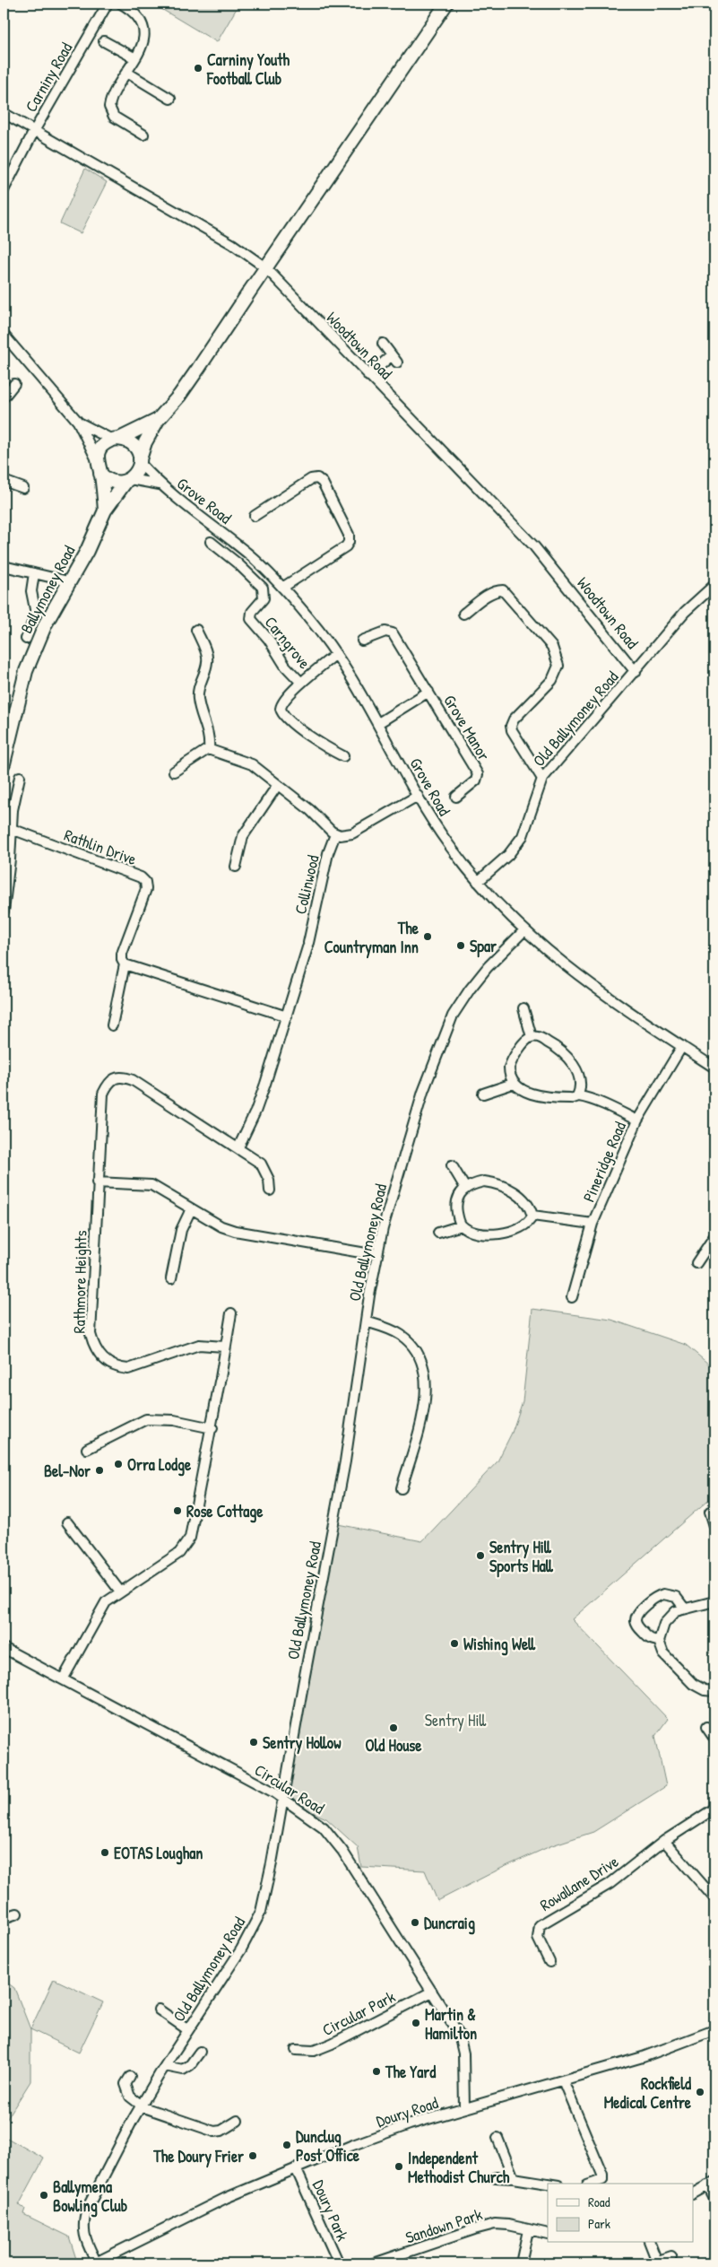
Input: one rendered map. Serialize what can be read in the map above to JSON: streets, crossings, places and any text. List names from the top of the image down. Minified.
{"streets":{"main road":["Ballymoney Road"],"street":["Carniny Road","Woodtown Road","Grove Road","Carngrove","Old Ballymoney Road","Grove Manor","Rathlin Drive","Collinwood","Pineridge Road","Rathmore Heights","Circular Road","Rowallane Drive","Circular Park","Doury Road","Doury Park","Sandown Park"]},"crossings":[["Carniny Road","Woodtown Road"],["Woodtown Road","Old Ballymoney Road"],["Grove Road","Ballymoney Road"],["Grove Road","Carngrove"],["Grove Road","Old Ballymoney Road"],["Grove Road","Grove Manor"],["Grove Road","Pineridge Road"],["Old Ballymoney Road","Circular Road"],["Old Ballymoney Road","Doury Road"],["Circular Road","Circular Park"],["Circular Road","Doury Road"],["Doury Road","Doury Park"]],"parks":["Sentry Hill"],"places":["Carniny Youth Football Club","The Countryman Inn","Spar","Orra Lodge","Bel-Nor","Rose Cottage","Sentry Hill Sports Hall","Wishing Well","Old House","Sentry Hollow","EOTAS Loughan","Duncraig","Martin & Hamilton","The Yard","Rockfield Medical Centre","Dunclug Post Office","The Doury Frier","Independent Methodist Church","Ballymena Bowling Club"],"legend":["Road","Park"]}
